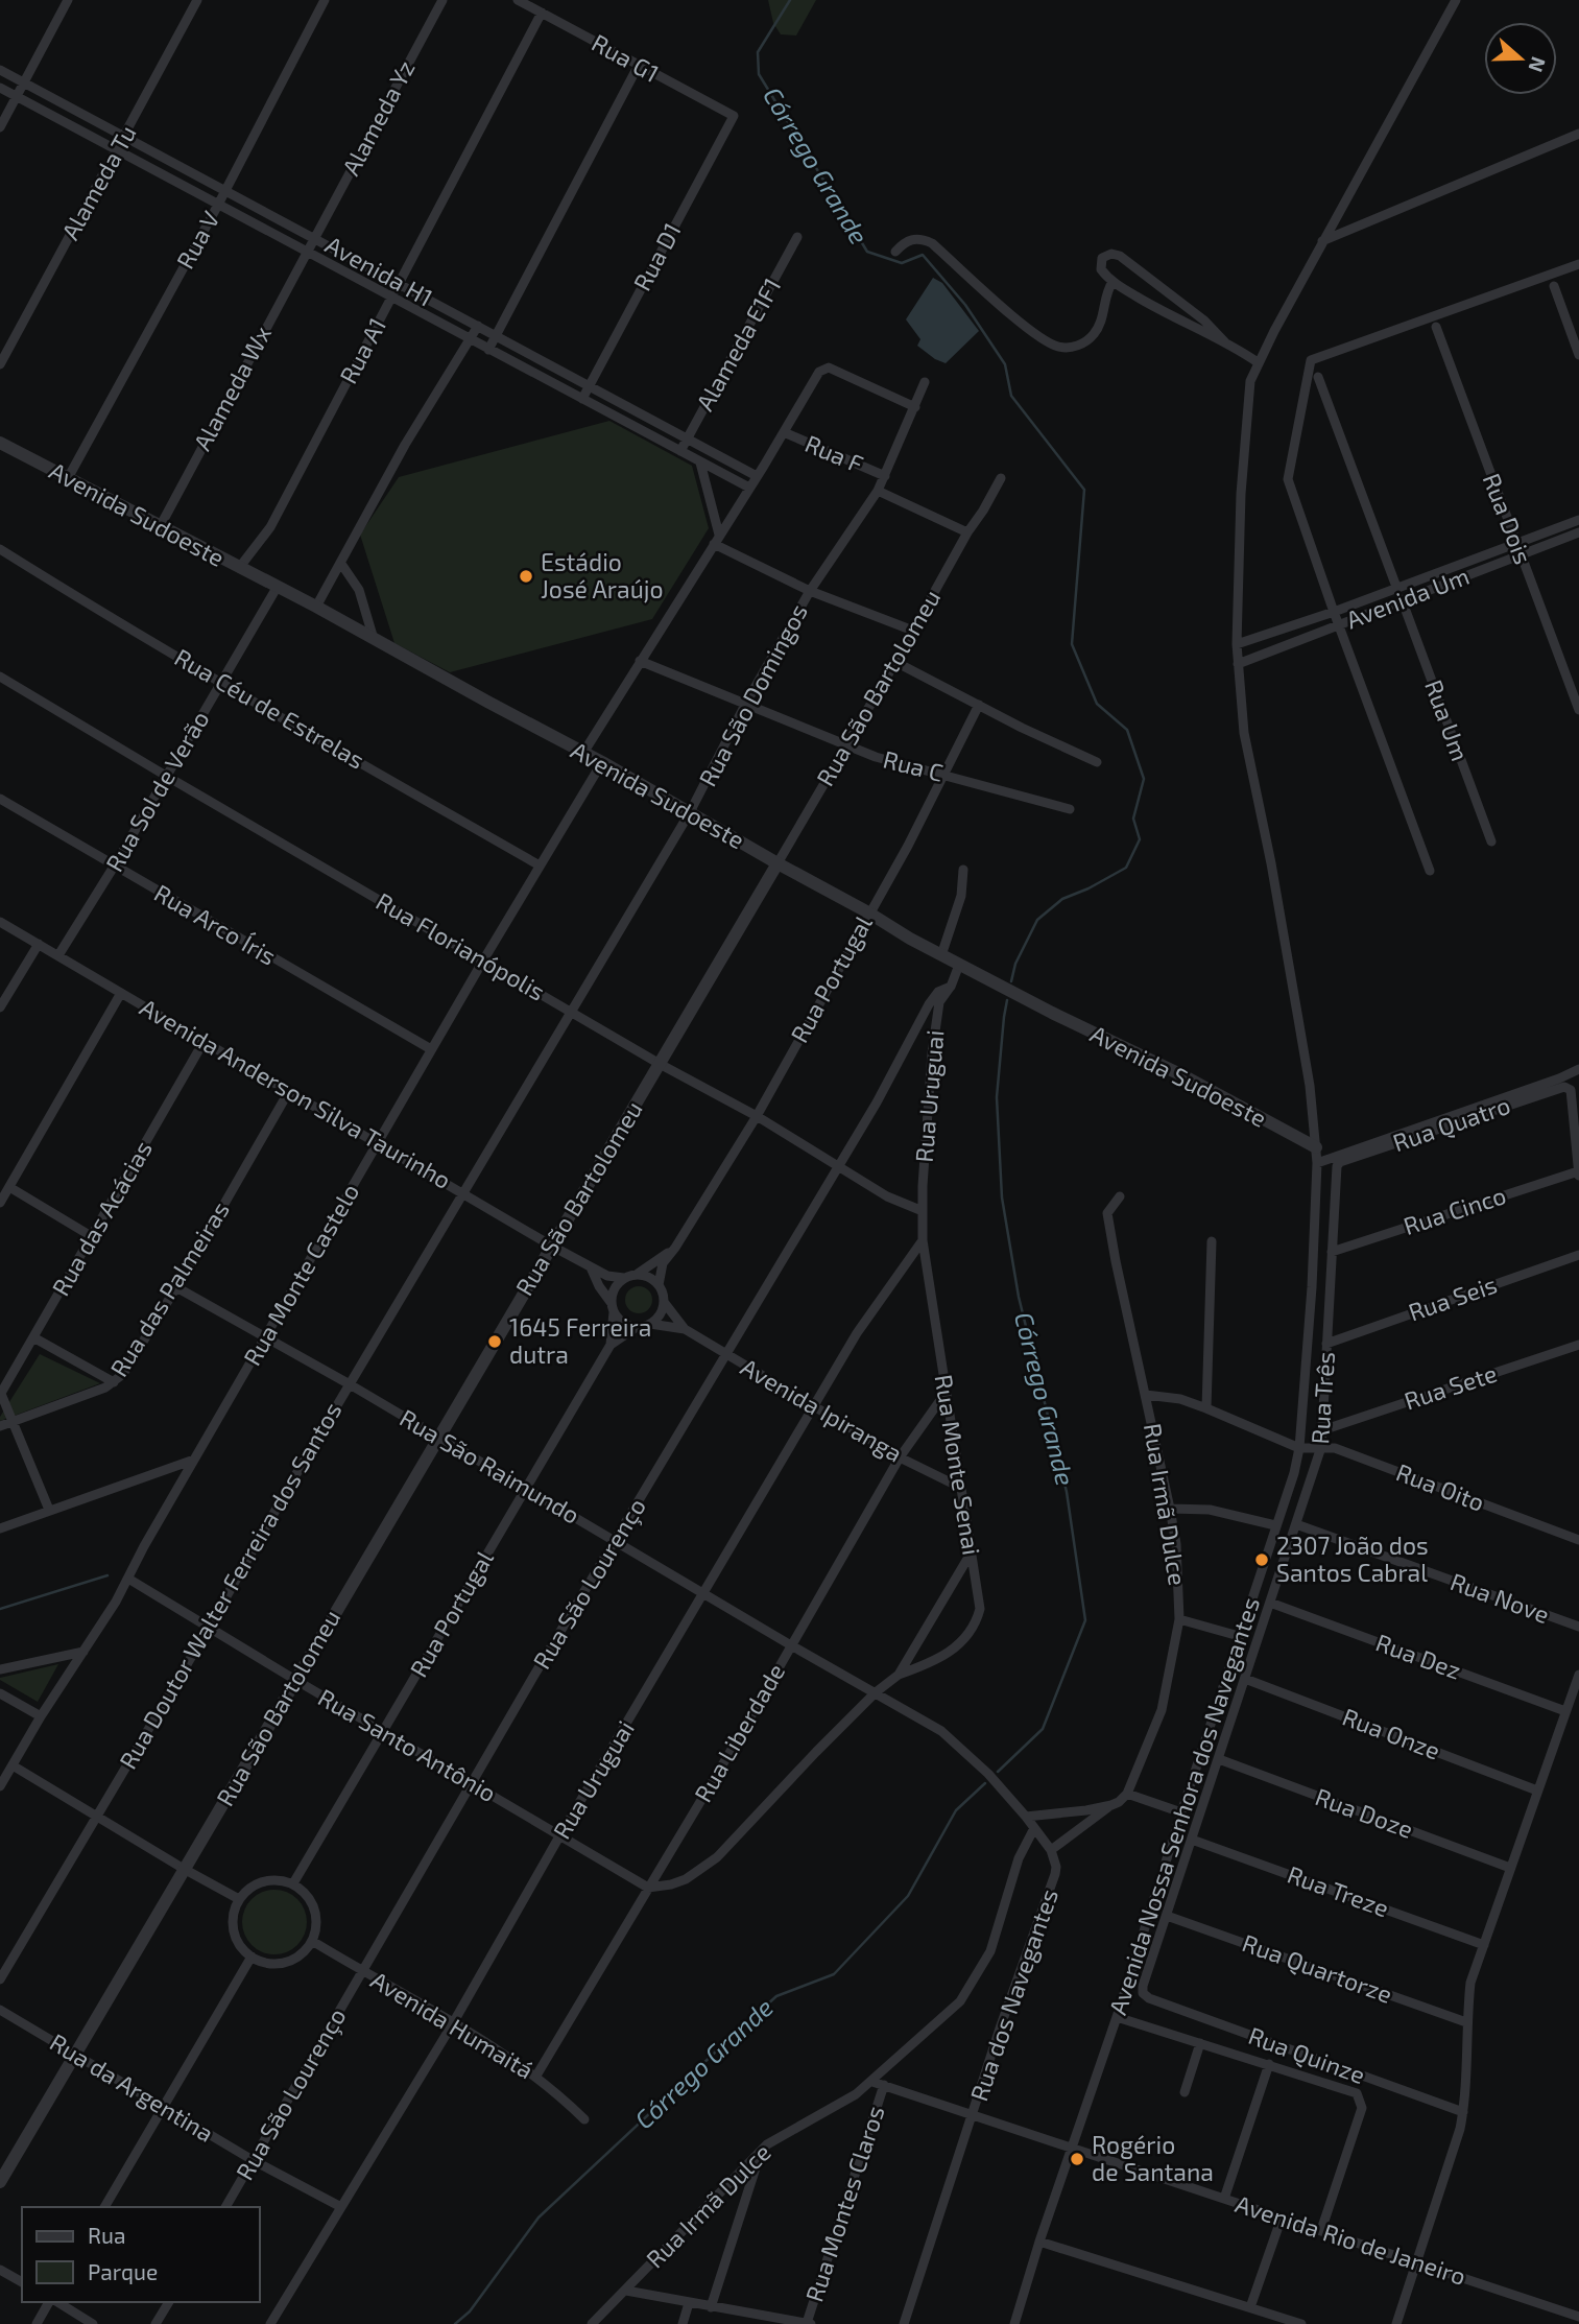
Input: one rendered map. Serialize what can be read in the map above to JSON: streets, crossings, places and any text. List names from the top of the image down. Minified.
{"streets":{"street":["Rua G1","Alameda Yz","Alameda Tu","Rua V","Rua D1","Avenida H1","Alameda E1F1","Rua A1","Alameda Wx","Rua F","Avenida Sudoeste","Rua Dois","Avenida Um","Rua São Bartolomeu","Rua São Domingos","Rua Céu de Estrelas","Rua Um","Rua C","Rua Sol de Verão","Rua Arco Íris","Rua Florianópolis","Rua Portugal","Avenida Anderson Silva Taurinho","Rua Uruguai","Rua Quatro","Rua Cinco","Rua das Acácias","Rua Monte Castelo","Rua das Palmeiras","Rua Seis","Rua Sete","Rua Três","Avenida Ipiranga","Rua Monte Senai","Rua São Raimundo","Rua Oito","Rua Irmã Dulce","Rua São Lourenço","Rua Doutor Walter Ferreira dos Santos","Rua Nove","Rua Dez","Rua Liberdade","Rua Onze","Rua Santo Antônio","Avenida Nossa Senhora dos Navegantes","Rua Doze","Rua Treze","Rua Quartorze","Rua dos Navegantes","Avenida Humaitá","Rua Quinze","Rua da Argentina","Rua Montes Claros","Avenida Rio de Janeiro"]},"crossings":[["Rua G1","Rua D1"],["Rua G1","Rua A1"],["Alameda Yz","Avenida H1"],["Alameda Yz","Alameda Wx"],["Alameda Tu","Avenida H1"],["Rua V","Avenida H1"],["Rua V","Avenida Sudoeste"],["Rua D1","Avenida H1"],["Avenida H1","Alameda E1F1"],["Avenida H1","Rua A1"],["Avenida H1","Alameda Wx"],["Rua A1","Avenida Sudoeste"],["Alameda Wx","Avenida Sudoeste"],["Rua F","Rua São Domingos"],["Avenida Sudoeste","Rua São Bartolomeu"],["Avenida Sudoeste","Rua São Domingos"],["Avenida Sudoeste","Rua Sol de Verão"],["Avenida Sudoeste","Rua Portugal"],["Avenida Sudoeste","Rua Monte Castelo"],["Avenida Sudoeste","Rua São Lourenço"],["Avenida Sudoeste","Avenida Nossa Senhora dos Navegantes"],["Rua Dois","Avenida Um"],["Avenida Um","Rua Um"],["Avenida Um","Avenida Nossa Senhora dos Navegantes"],["Rua São Bartolomeu","Rua C"],["Rua São Bartolomeu","Rua Florianópolis"],["Rua São Bartolomeu","Avenida Anderson Silva Taurinho"],["Rua São Bartolomeu","Rua São Raimundo"],["Rua São Bartolomeu","Rua Santo Antônio"],["Rua São Bartolomeu","Rua da Argentina"],["Rua São Domingos","Rua C"],["Rua São Domingos","Rua Florianópolis"],["Rua São Domingos","Avenida Anderson Silva Taurinho"],["Rua São Domingos","Rua Doutor Walter Ferreira dos Santos"],["Rua Céu de Estrelas","Rua Sol de Verão"],["Rua Céu de Estrelas","Rua Monte Castelo"],["Rua C","Rua Portugal"],["Rua Sol de Verão","Rua Arco Íris"],["Rua Sol de Verão","Rua Florianópolis"],["Rua Sol de Verão","Avenida Anderson Silva Taurinho"],["Rua Arco Íris","Rua Monte Castelo"],["Rua Florianópolis","Rua Portugal"],["Rua Florianópolis","Rua Uruguai"],["Rua Florianópolis","Rua Monte Castelo"],["Rua Florianópolis","Rua Monte Senai"],["Rua Florianópolis","Rua São Lourenço"],["Rua Portugal","Avenida Anderson Silva Taurinho"],["Rua Portugal","Rua São Raimundo"],["Rua Portugal","Rua Santo Antônio"],["Rua Portugal","Avenida Humaitá"],["Avenida Anderson Silva Taurinho","Rua das Acácias"],["Avenida Anderson Silva Taurinho","Rua Monte Castelo"],["Avenida Anderson Silva Taurinho","Rua das Palmeiras"],["Avenida Anderson Silva Taurinho","Rua Doutor Walter Ferreira dos Santos"],["Rua Uruguai","Avenida Ipiranga"],["Rua Uruguai","Rua Monte Senai"],["Rua Uruguai","Rua São Raimundo"],["Rua Uruguai","Rua São Lourenço"],["Rua Uruguai","Rua Santo Antônio"],["Rua Uruguai","Avenida Humaitá"],["Rua Uruguai","Rua da Argentina"],["Rua Quatro","Rua Cinco"],["Rua Quatro","Rua Três"],["Rua Cinco","Rua Três"],["Rua Monte Castelo","Rua São Raimundo"],["Rua Monte Castelo","Rua Santo Antônio"],["Rua das Palmeiras","Rua São Raimundo"],["Rua Seis","Rua Três"],["Rua Sete","Rua Três"],["Rua Três","Rua Oito"],["Rua Três","Rua Nove"],["Rua Três","Rua Dez"],["Rua Três","Rua Onze"],["Rua Três","Rua Doze"],["Rua Três","Rua Treze"],["Rua Três","Rua Quartorze"],["Rua Três","Rua Quinze"],["Avenida Ipiranga","Rua Monte Senai"],["Avenida Ipiranga","Rua São Lourenço"],["Avenida Ipiranga","Rua Liberdade"],["Rua Monte Senai","Rua Liberdade"],["Rua São Raimundo","Rua São Lourenço"],["Rua São Raimundo","Rua Doutor Walter Ferreira dos Santos"],["Rua São Raimundo","Rua Liberdade"],["Rua Oito","Avenida Nossa Senhora dos Navegantes"],["Rua Irmã Dulce","Avenida Rio de Janeiro"],["Rua São Lourenço","Rua Santo Antônio"],["Rua São Lourenço","Avenida Humaitá"],["Rua São Lourenço","Rua da Argentina"],["Rua Doutor Walter Ferreira dos Santos","Rua Santo Antônio"],["Rua Liberdade","Rua Santo Antônio"],["Rua Liberdade","Avenida Humaitá"],["Avenida Nossa Senhora dos Navegantes","Avenida Rio de Janeiro"],["Rua dos Navegantes","Avenida Rio de Janeiro"],["Rua Montes Claros","Avenida Rio de Janeiro"]],"water":["Córrego Grande"],"places":["Estádio José Araújo","1645 Ferreira dutra","2307 João dos Santos Cabral","Rogério de Santana"],"legend":["Rua","Parque"],"north":"right"}
